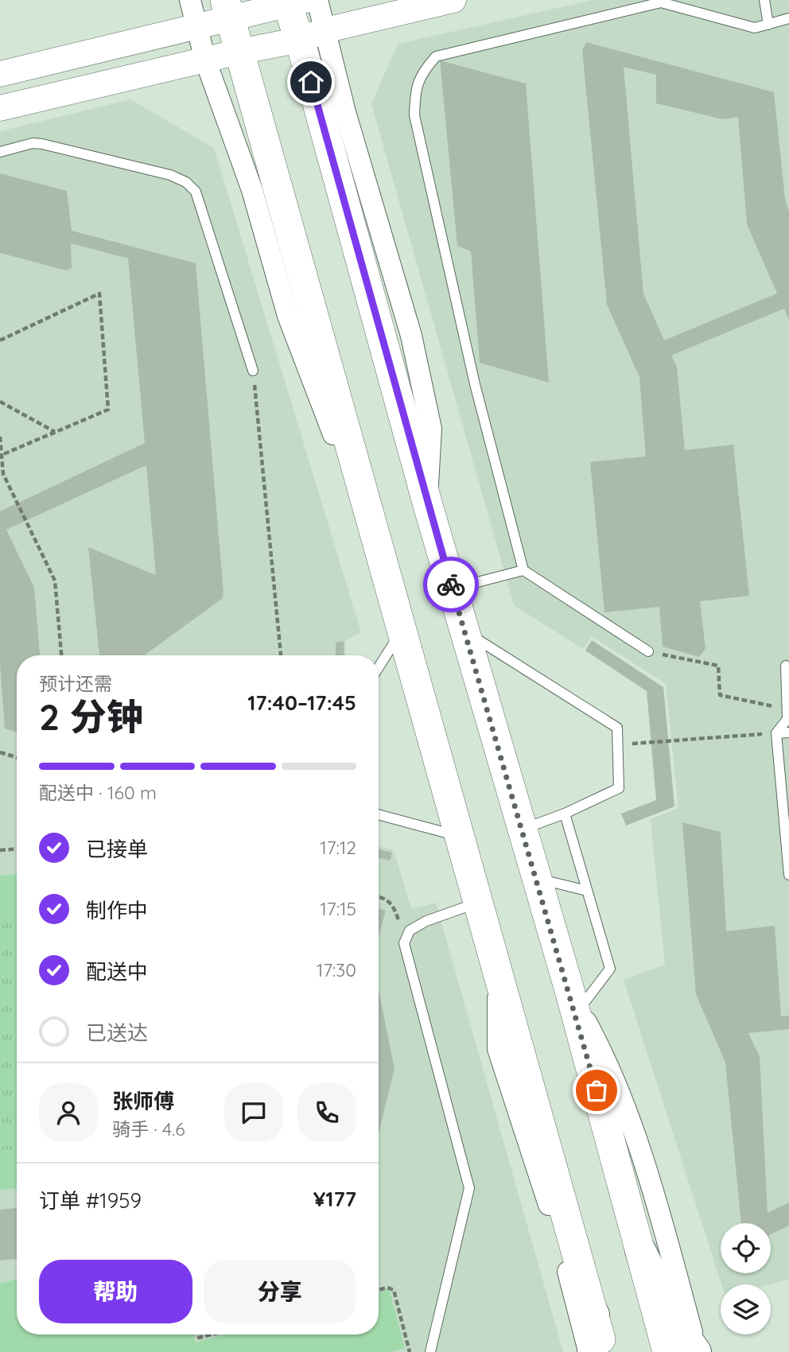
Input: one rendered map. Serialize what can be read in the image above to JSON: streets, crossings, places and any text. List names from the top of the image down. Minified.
{"page":{"heading":["2 分钟","预计还需","17:40–17:45"],"panel":["张师傅","骑手 · 4.6","订单 #1959","¥177"],"bar":"配送中 · 160 m","list":[["已接单","17:12"],["制作中","17:15"],["配送中","17:30"],"已送达"],"buttons":["帮助","分享"]}}
